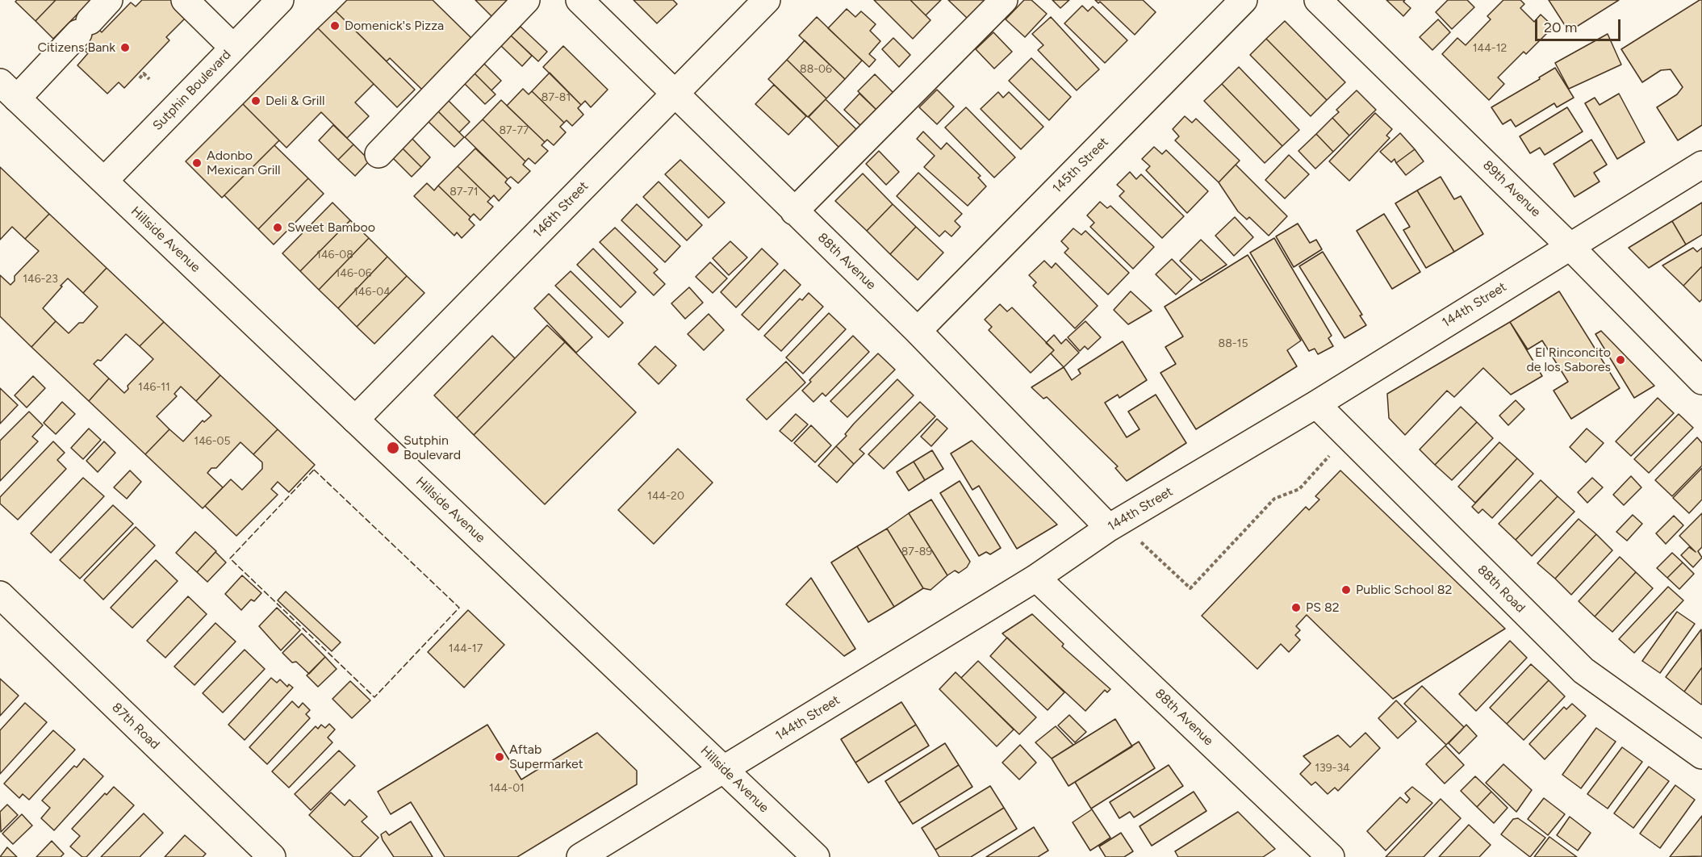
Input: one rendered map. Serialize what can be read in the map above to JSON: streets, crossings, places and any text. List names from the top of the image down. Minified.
{"streets":{"street":["Sutphin Boulevard","145th Street","89th Avenue","146th Street","Hillside Avenue","88th Avenue","144th Street","88th Road","87th Road"]},"crossings":[["Sutphin Boulevard","Hillside Avenue"],["145th Street","88th Avenue"],["89th Avenue","144th Street"],["146th Street","Hillside Avenue"],["146th Street","88th Avenue"],["Hillside Avenue","144th Street"],["88th Avenue","144th Street"],["144th Street","88th Road"]],"places":["Domenick's Pizza","Citizens Bank","Deli & Grill","Adonbo Mexican Grill","Sweet Bamboo","El Rinconcito de los Sabores","Sutphin Boulevard","Public School 82","PS 82","Aftab Supermarket"],"house_numbers":["144-12","88-06","87-81","87-77","87-71","146-08","146-06","146-23","146-04","88-15","146-11","146-05","144-20","87-89","144-17","139-34","144-01"],"scale_bar":"20 m"}
